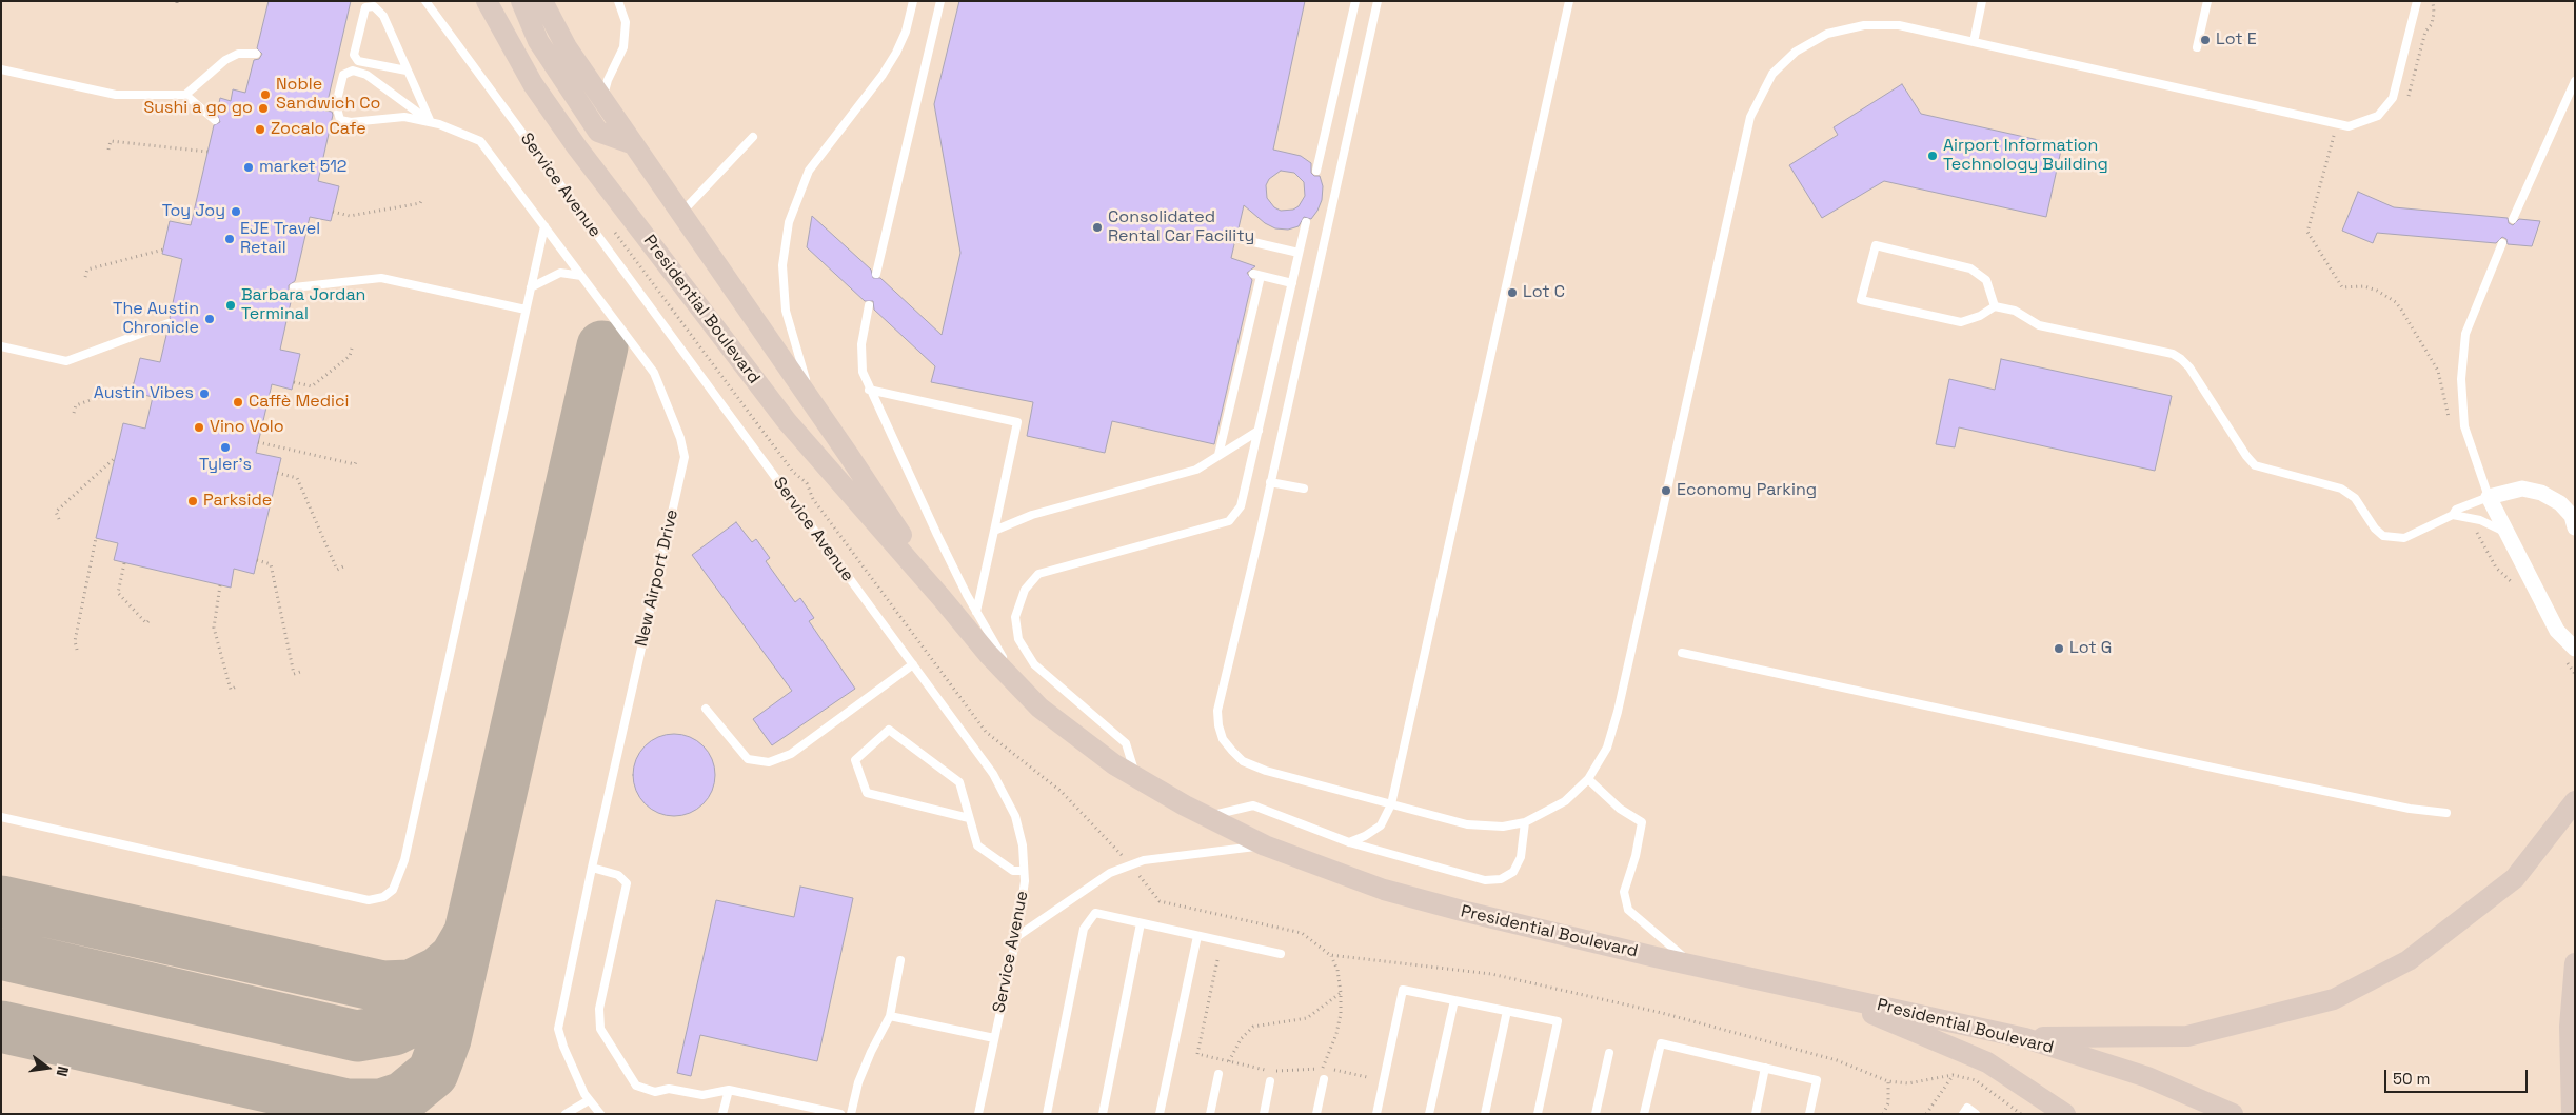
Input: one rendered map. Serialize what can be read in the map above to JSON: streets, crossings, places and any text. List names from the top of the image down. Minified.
{"streets":{"main road":["Presidential Boulevard"],"lane":["Service Avenue","New Airport Drive"]},"places":["Lot E","Noble Sandwich Co","Sushi a go go","Zocalo Cafe","Airport Information Technology Building","market 512","Toy Joy","Consolidated Rental Car Facility","EJE Travel Retail","Lot C","Barbara Jordan Terminal","The Austin Chronicle","Austin Vibes","Caffè Medici","Vino Volo","Tyler's","Economy Parking","Parkside","Lot G"],"scale_bar":"50 m","north":"right"}
